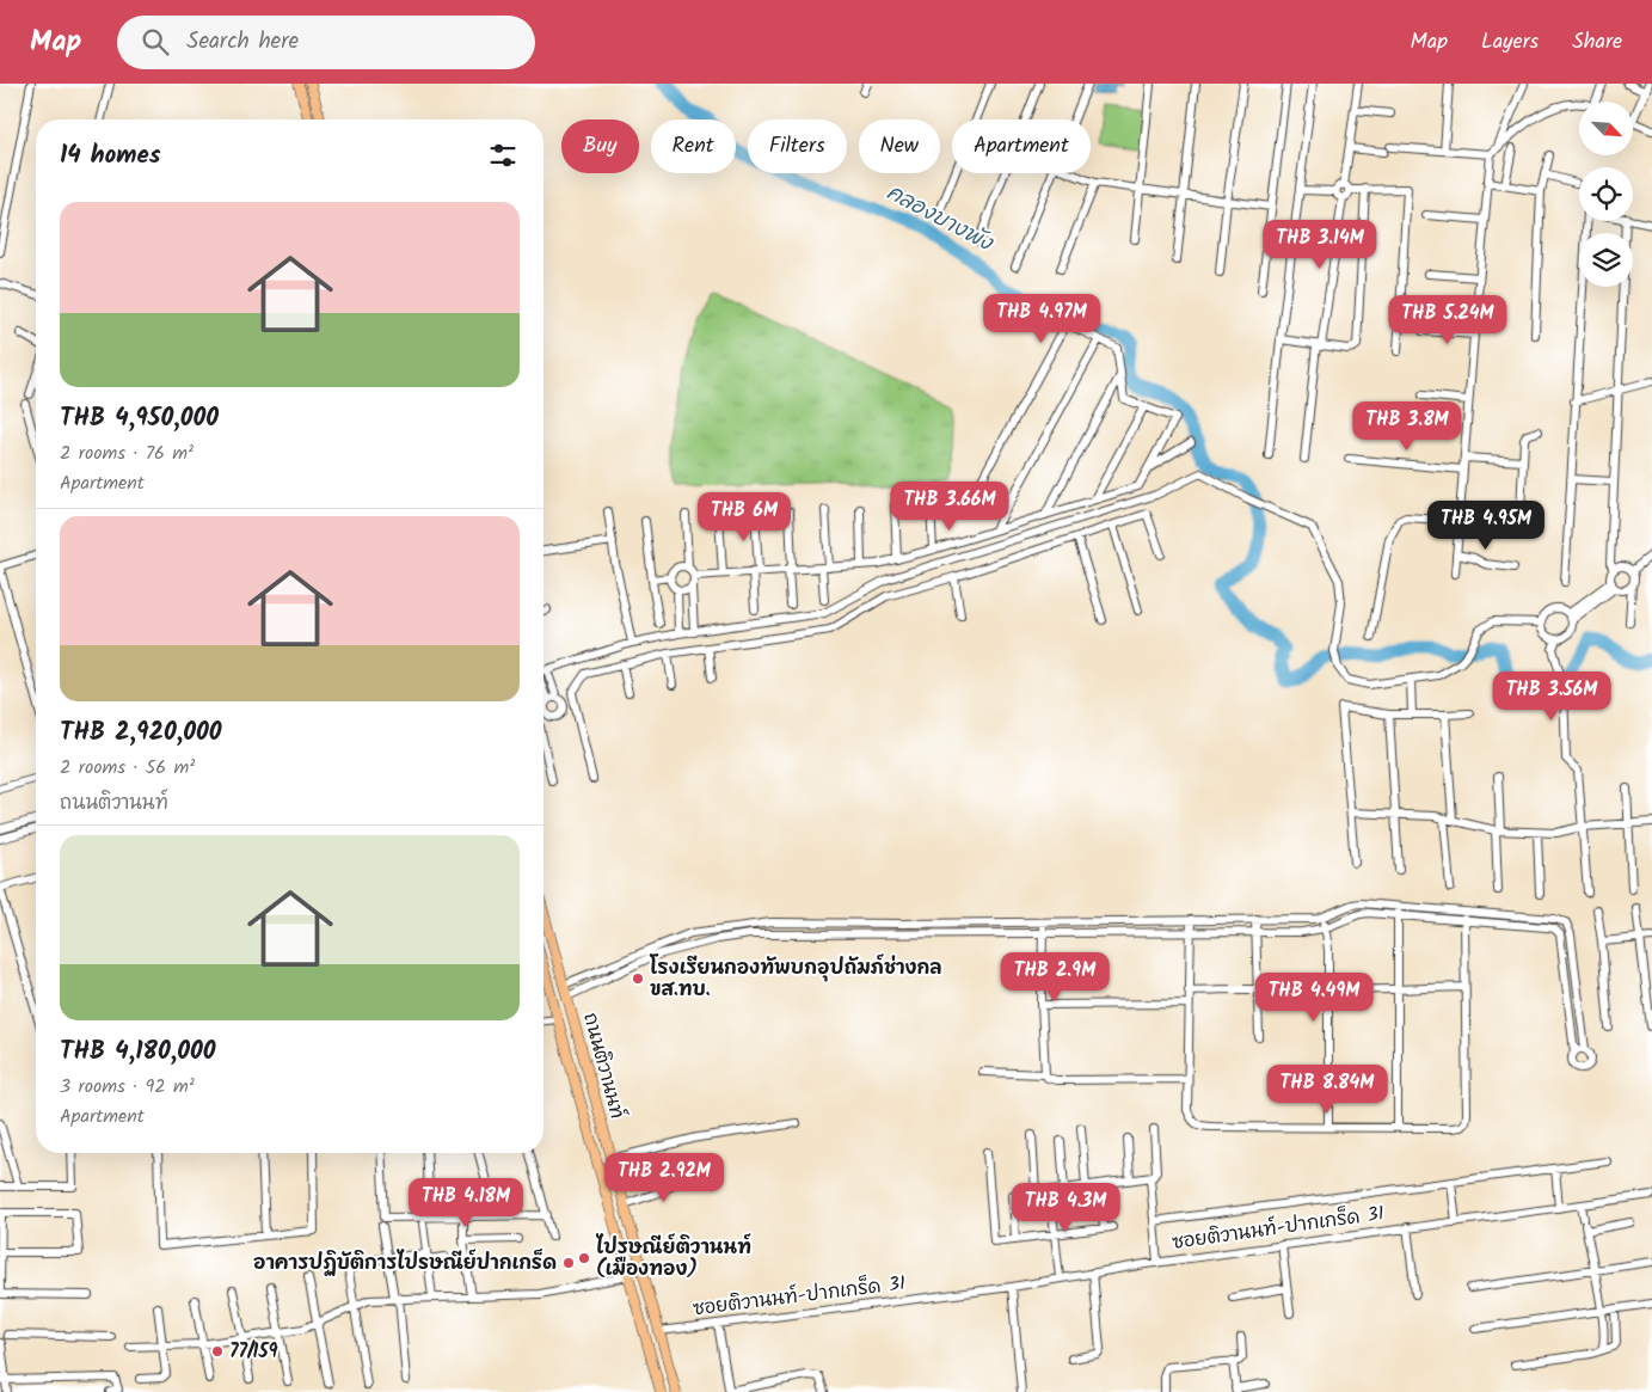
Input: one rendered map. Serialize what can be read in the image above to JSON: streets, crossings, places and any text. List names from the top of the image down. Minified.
{"streets":{"main road":["ถนนติวานนท์"],"street":["ซอยติวานนท์-ปากเกร็ด 31"]},"crossings":[["ถนนติวานนท์","ซอยติวานนท์-ปากเกร็ด 31"]],"water":["คลองบางพัง"],"places":["โรงเรียนกองทัพบกอุปถัมภ์ช่างกล ขส.ทบ.","ไปรษณีย์ติวานนท์ (เมืองทอง)","อาคารปฏิบัติการไปรษณีย์ปากเกร็ด","77/159"],"north":"bottom right","page":{"header":"Map","search":"Search here","nav":["Map","Layers","Share"],"chip":["Buy","Rent","Filters","New","Apartment"],"heading":"14 homes","list":[{"name":"THB 4,950,000","note":"2 rooms · 76 m² · Apartment"},{"name":"THB 2,920,000","note":"2 rooms · 56 m² · ถนนติวานนท์"},{"name":"THB 4,180,000","note":"3 rooms · 92 m² · Apartment"}],"price":["THB 3.14M","THB 4.97M","THB 5.24M","THB 3.8M","THB 3.66M","THB 6M","THB 4.95M","THB 3.56M","THB 2.9M","THB 4.49M","THB 8.84M","THB 2.92M","THB 4.18M","THB 4.3M"]}}
